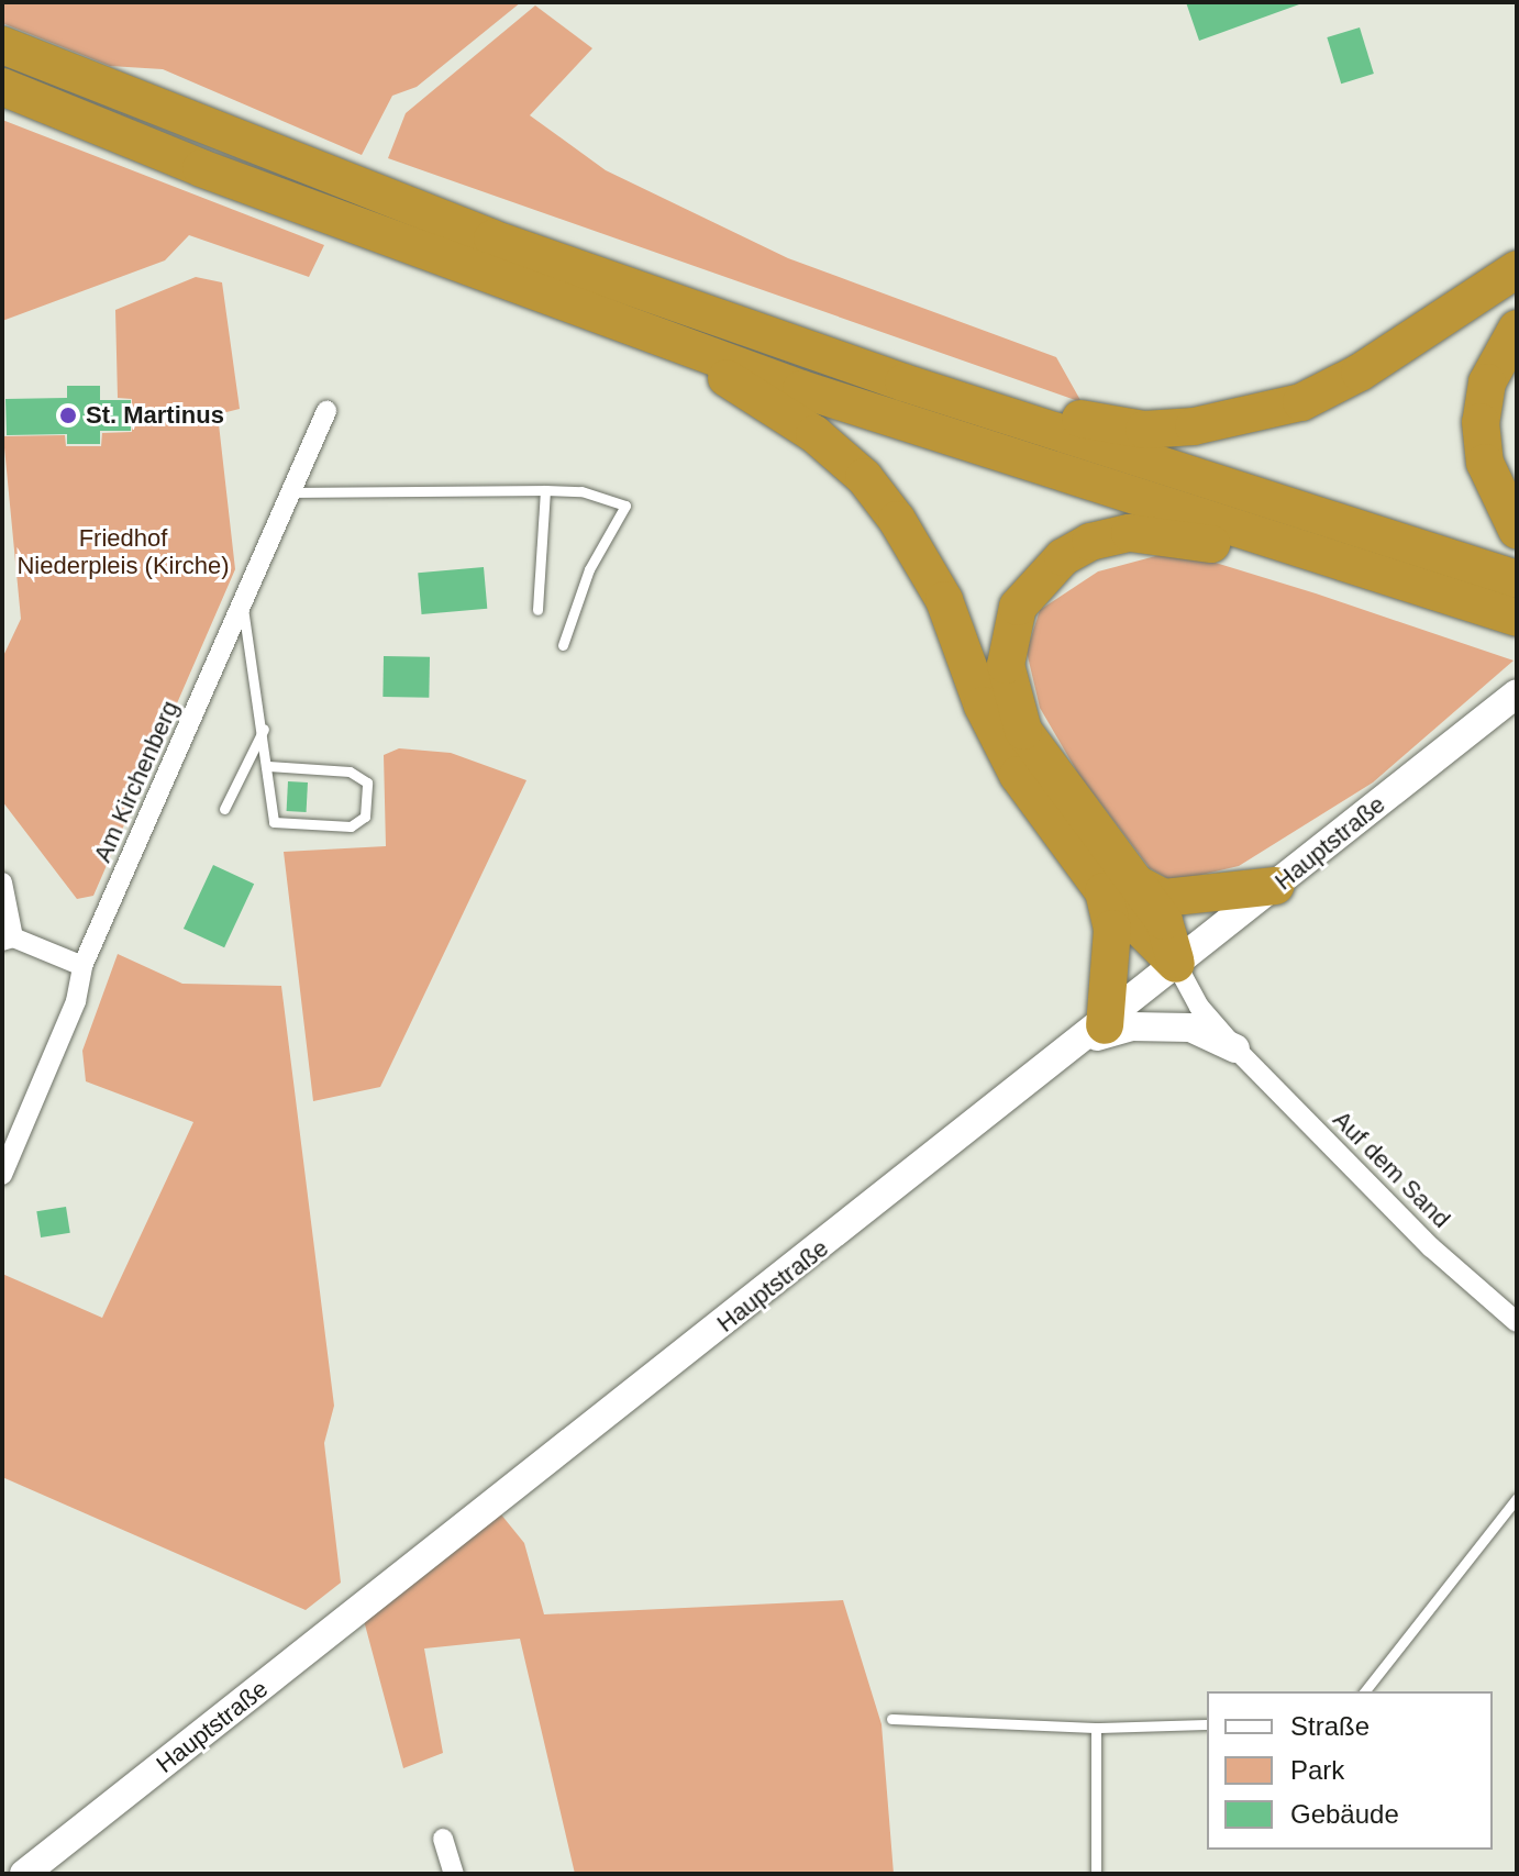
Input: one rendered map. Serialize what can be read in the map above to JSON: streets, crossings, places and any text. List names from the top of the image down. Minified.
{"streets":{"main road":["Hauptstraße"],"street":["Am Kirchenberg","Auf dem Sand"]},"crossings":[["Hauptstraße","Auf dem Sand"]],"parks":["Friedhof Niederpleis (Kirche)"],"places":["St. Martinus"],"legend":["Straße","Park","Gebäude"]}
